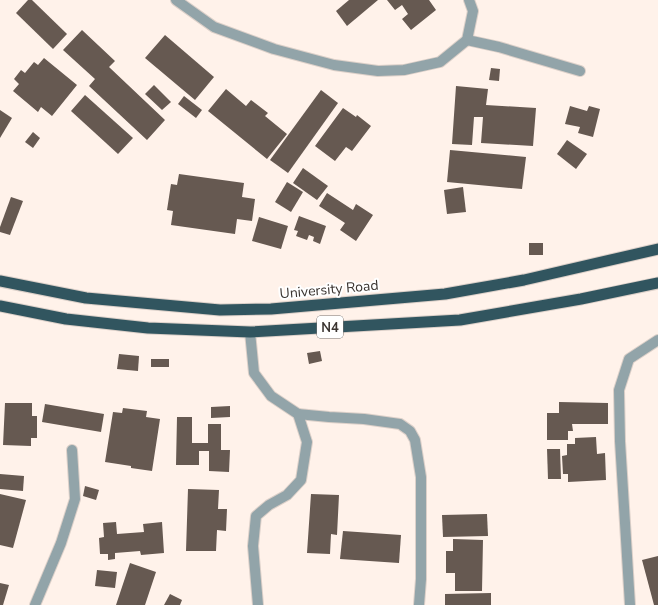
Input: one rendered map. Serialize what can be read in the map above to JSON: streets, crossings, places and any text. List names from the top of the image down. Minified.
{"streets":{"highway":["University Road","N4"]}}
